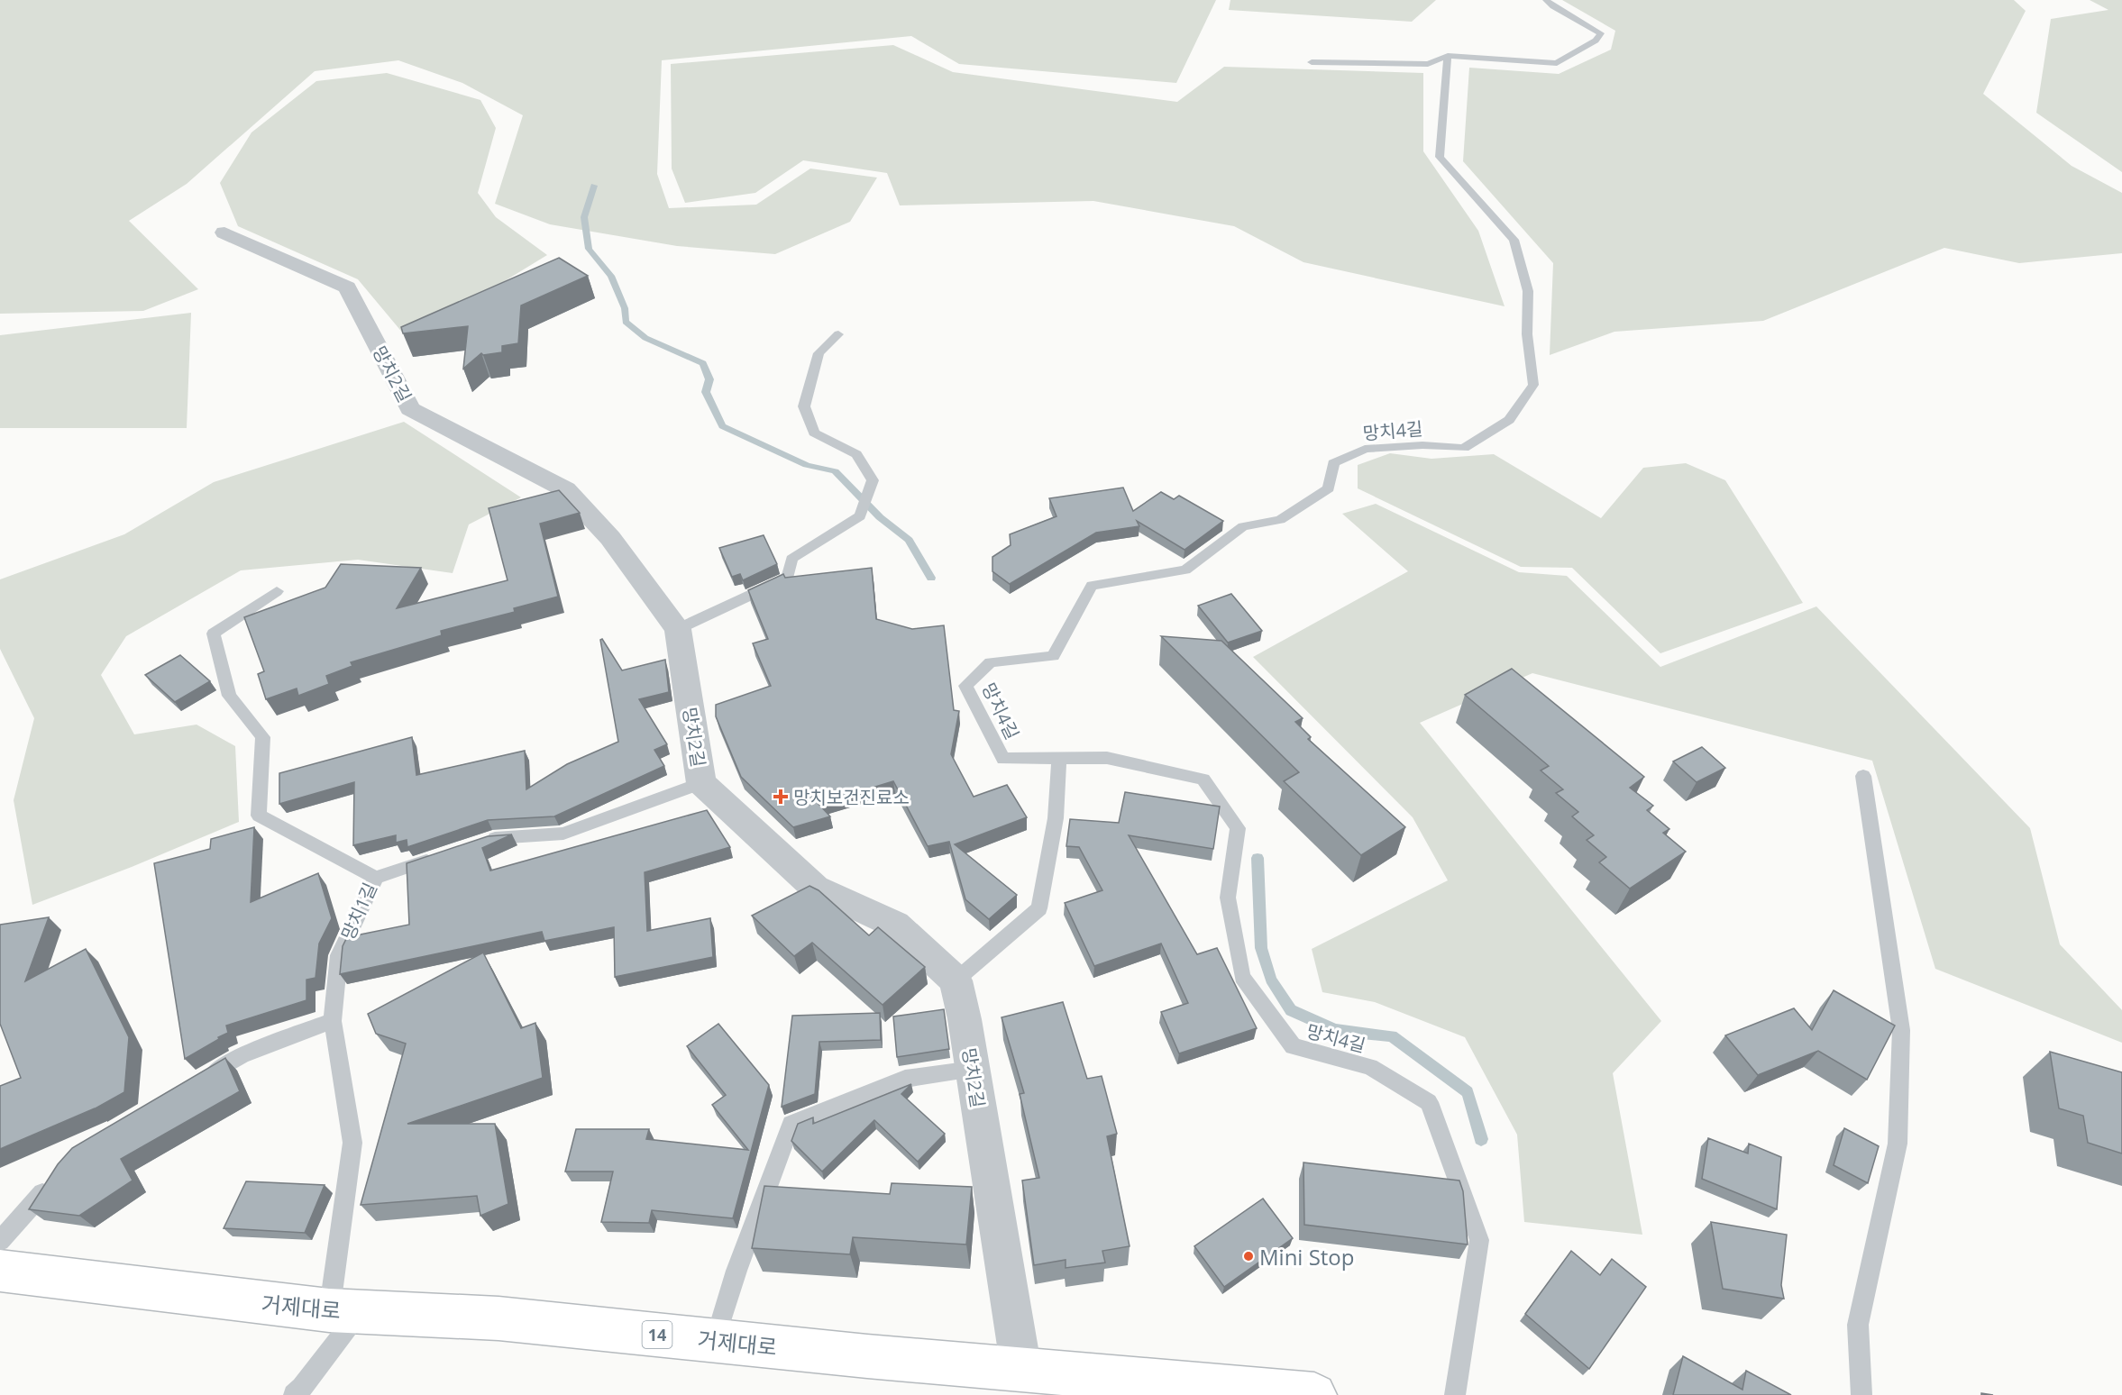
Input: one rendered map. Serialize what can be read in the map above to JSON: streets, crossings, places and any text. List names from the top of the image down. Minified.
{"streets":{"main road":["거제대로","14"],"street":["망치2길"],"lane":["망치4길","망치1길"]},"crossings":[["망치2길","거제대로"],["망치1길","거제대로"]],"places":{"health":["망치보건진료소"],"other":["Mini Stop"]}}
